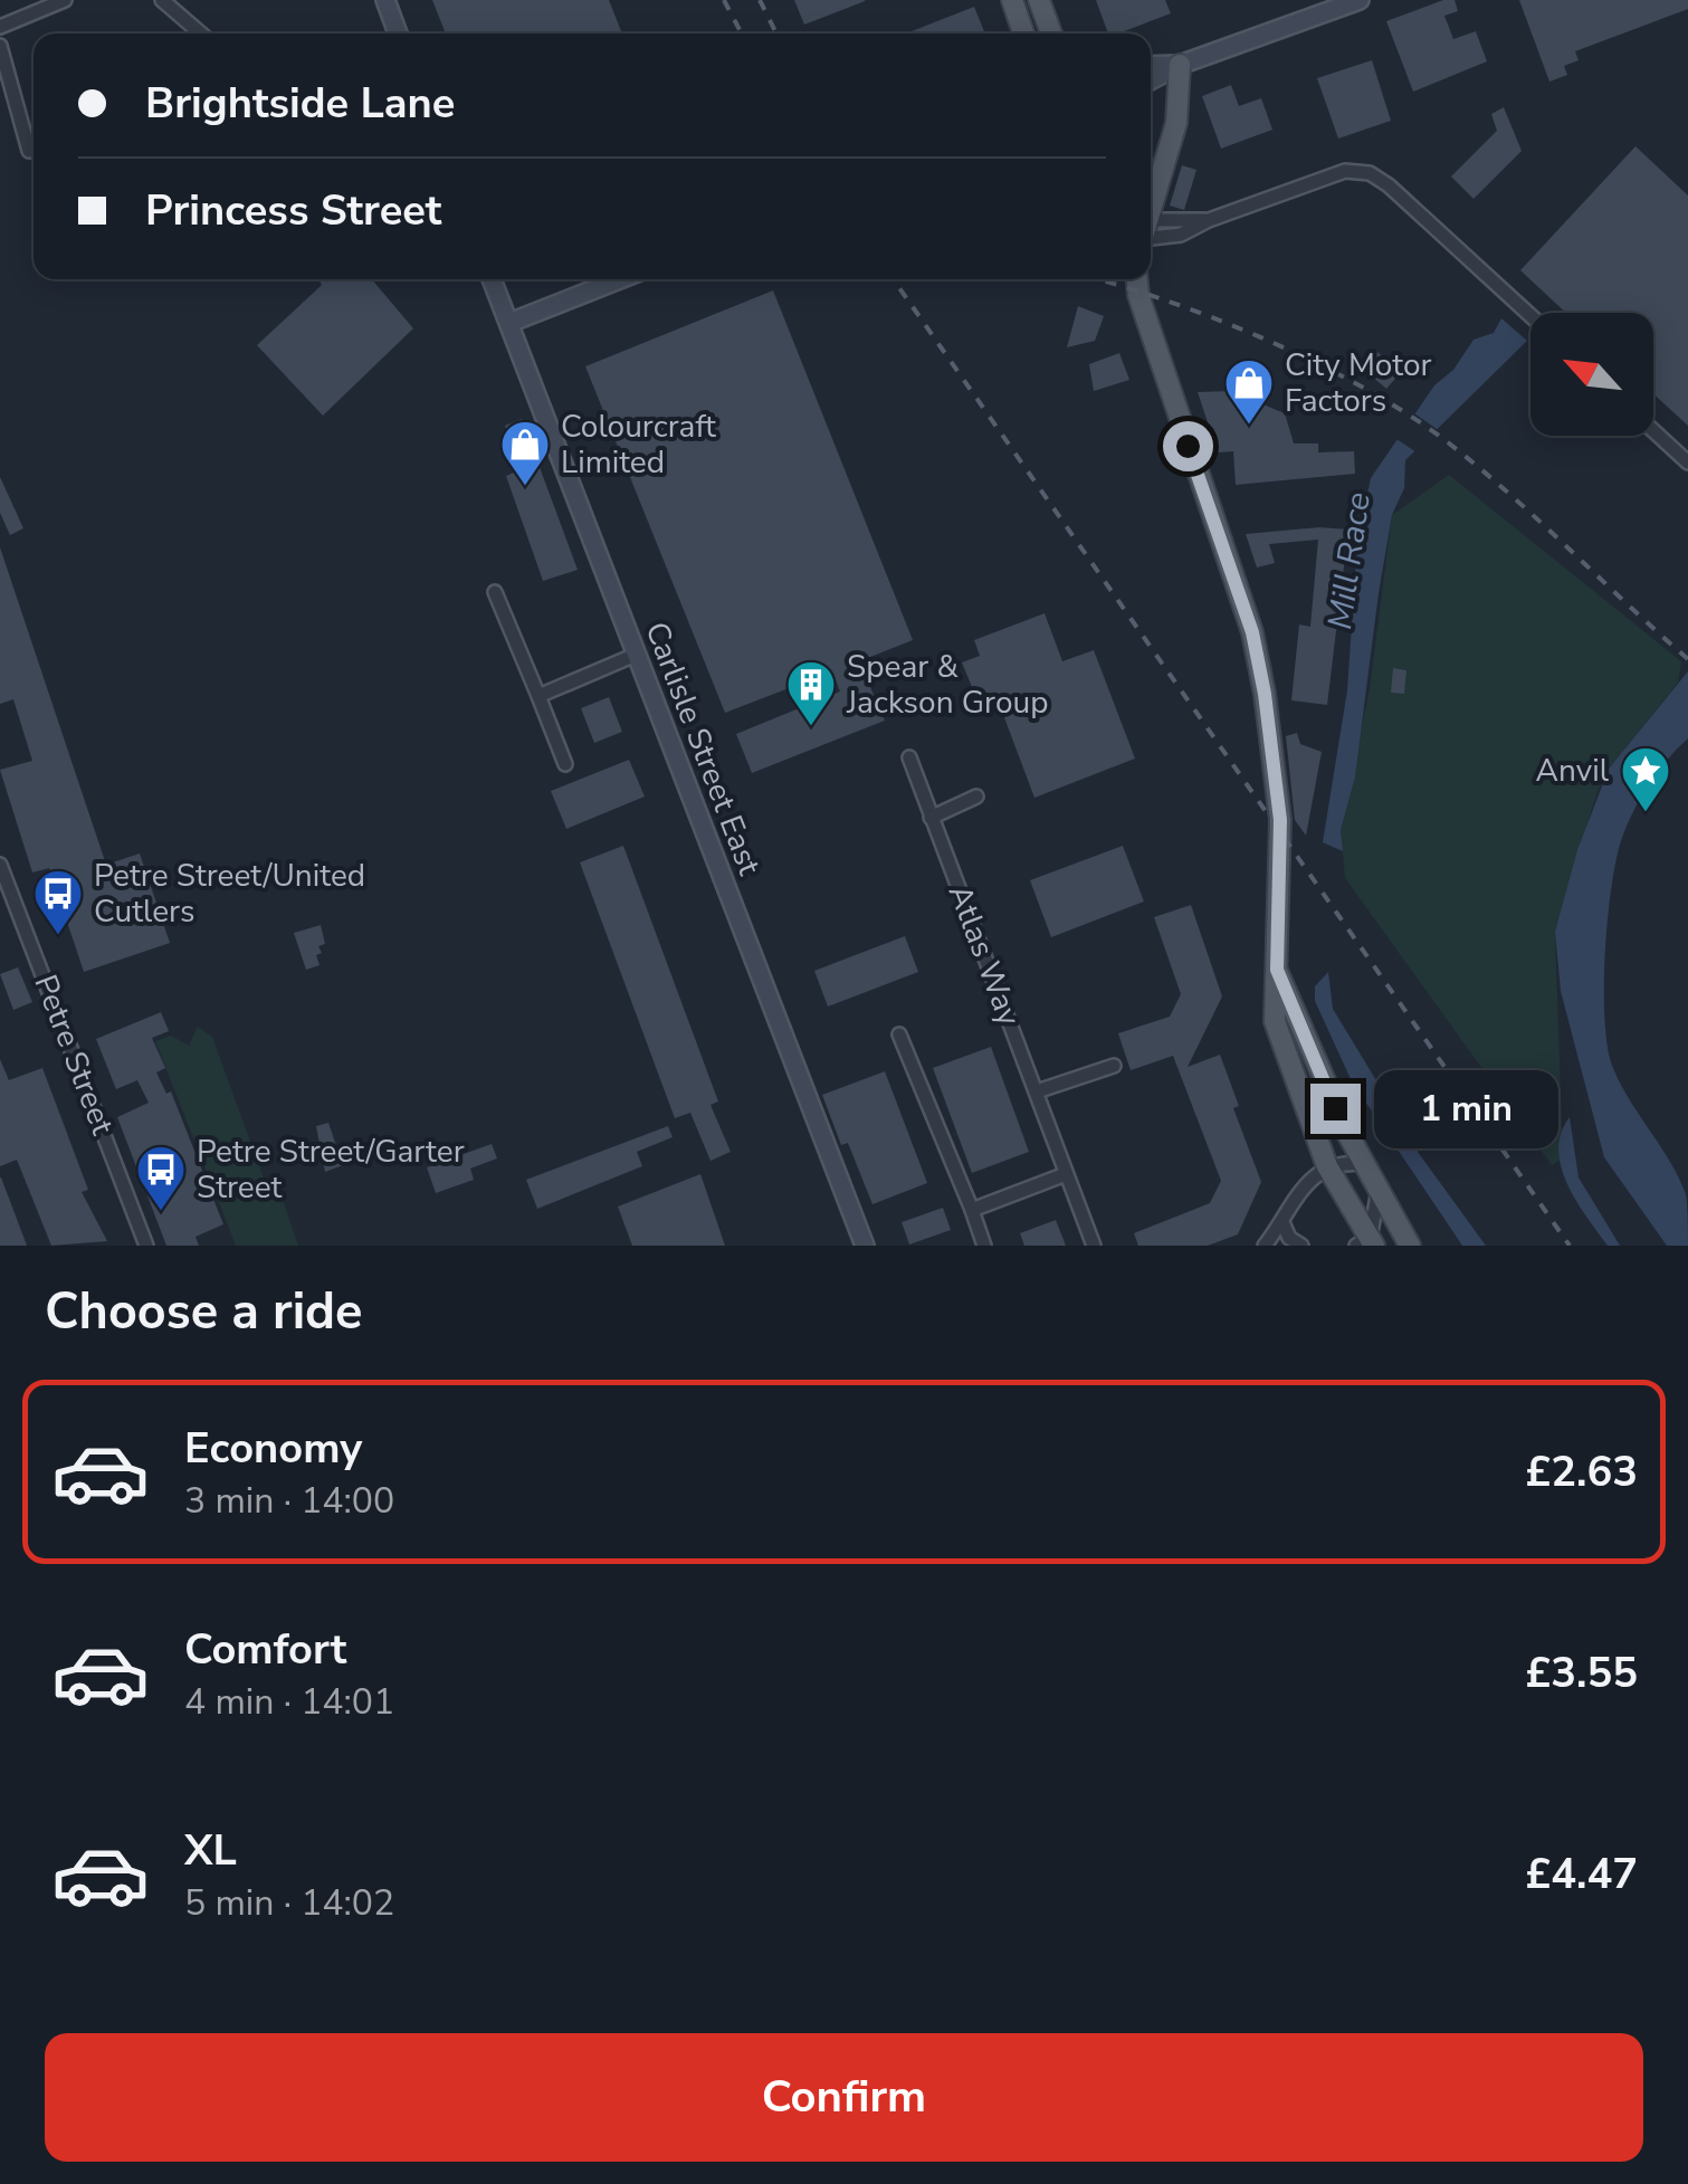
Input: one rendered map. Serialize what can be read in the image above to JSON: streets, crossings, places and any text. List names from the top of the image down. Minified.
{"streets":{"main road":["Carlisle Street East"],"street":["Atlas Way","Petre Street"]},"water":["Mill Race"],"places":{"shop":["City Motor Factors","Colourcraft Limited"],"building":["Spear & Jackson Group"],"place":["Anvil"],"bus stop":["Petre Street/United Cutlers","Petre Street/Garter Street"]},"north":"top left","page":{"banner":["Brightside Lane","Princess Street"],"bubble":"1 min","heading":"Choose a ride","list":[{"name":"Economy","note":"3 min · 14:00","value":"£2.63"},{"name":"Comfort","note":"4 min · 14:01","value":"£3.55"},{"name":"XL","note":"5 min · 14:02","value":"£4.47"}],"buttons":"Confirm"}}
